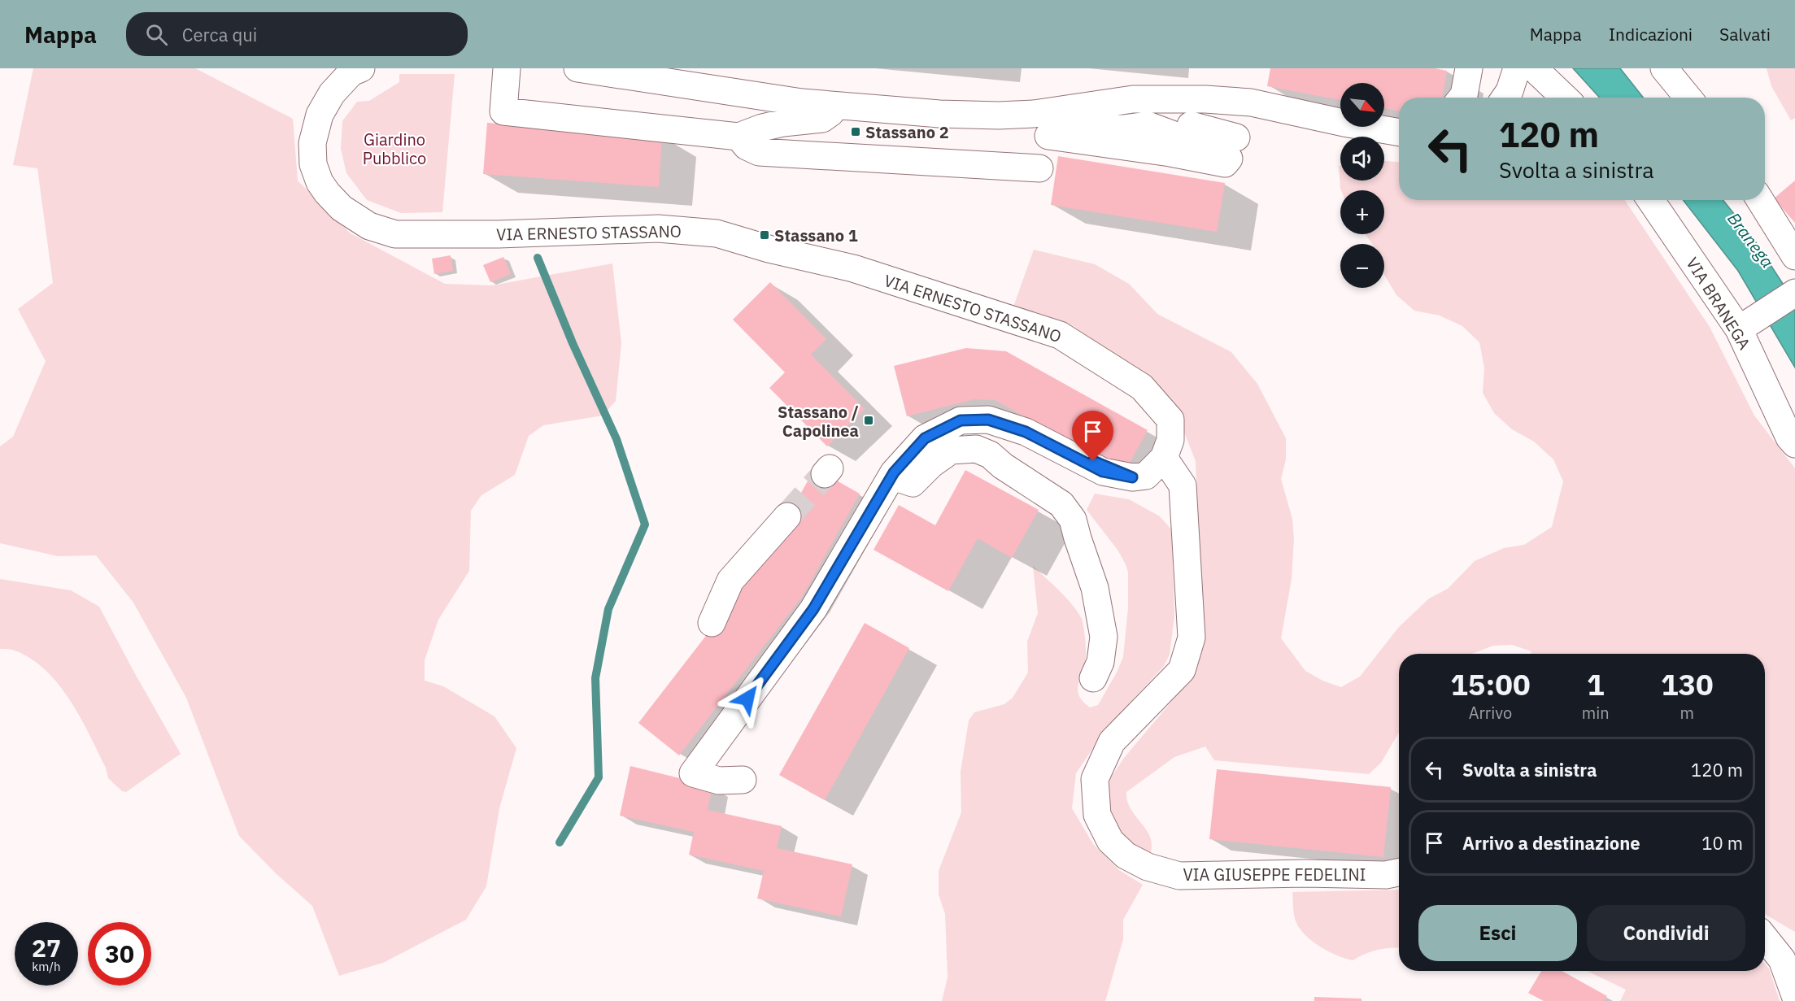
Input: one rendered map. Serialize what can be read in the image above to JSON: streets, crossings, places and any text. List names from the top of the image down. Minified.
{"streets":{"street":["VIA ERNESTO STASSANO","VIA BRANEGA","VIA GIUSEPPE FEDELINI"]},"crossings":[["VIA ERNESTO STASSANO","VIA GIUSEPPE FEDELINI"]],"water":["Branega"],"parks":["Giardino Pubblico"],"places":{"transit":["Stassano 2","Stassano 1","Stassano / Capolinea"]},"north":"bottom right","page":{"header":"Mappa","search":"Cerca qui","nav":["Mappa","Indicazioni","Salvati"],"map_buttons":["+","−"],"turn":["120 m","Svolta a sinistra"],"eta":["15:00","Arrivo","1","min","130","m"],"list":[{"name":"Svolta a sinistra","value":"120 m"},{"name":"Arrivo a destinazione","value":"10 m"}],"buttons":["Esci","Condividi"],"speed":"27 km/h","limit":"30"}}
